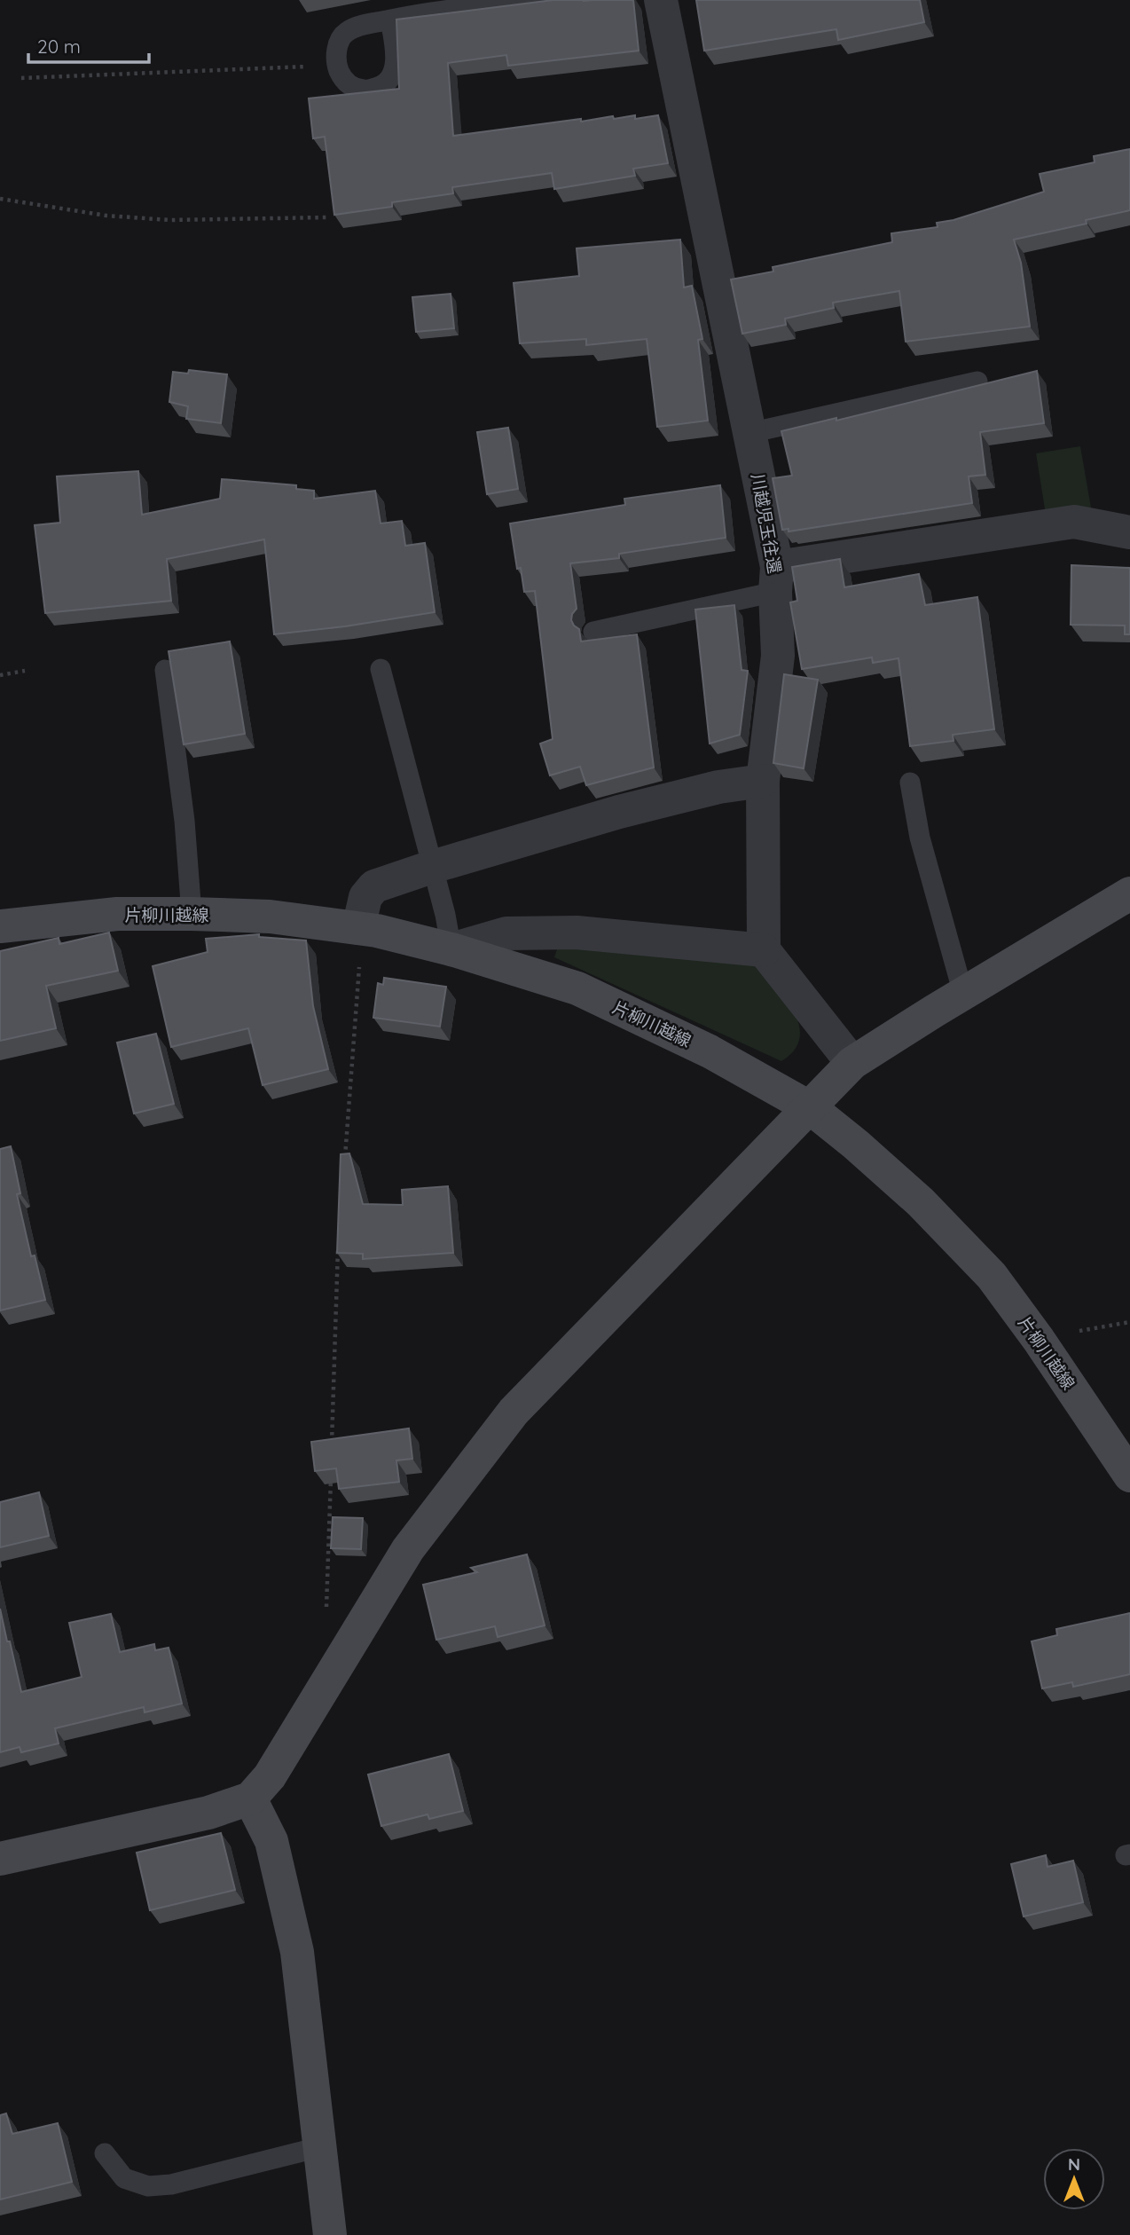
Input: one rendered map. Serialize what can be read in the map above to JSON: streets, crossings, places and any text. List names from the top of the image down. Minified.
{"streets":{"street":["川越児玉往還","片柳川越線"]},"scale_bar":"20 m","north":"top"}
